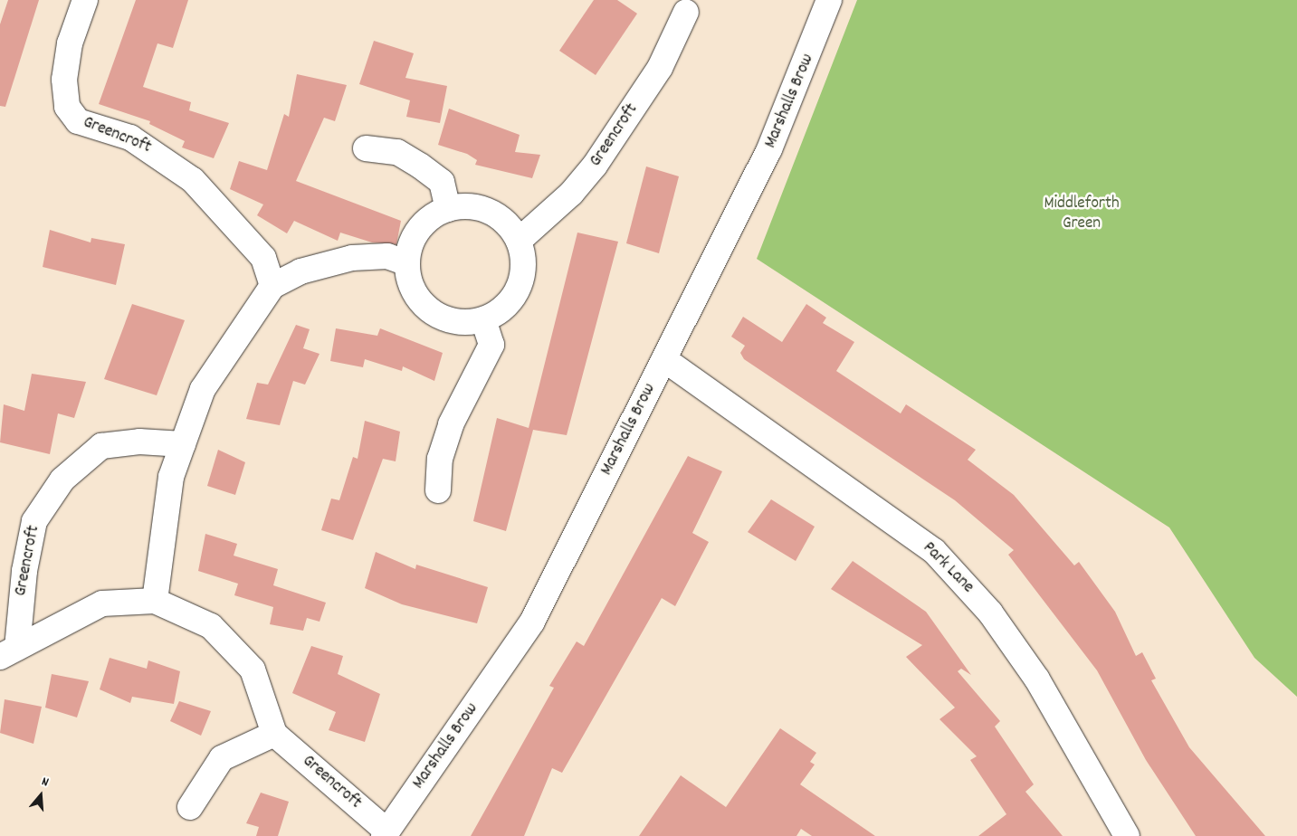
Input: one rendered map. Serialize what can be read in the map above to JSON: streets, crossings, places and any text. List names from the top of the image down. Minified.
{"streets":{"street":["Marshalls Brow","Greencroft","Park Lane"]},"crossings":[["Marshalls Brow","Greencroft"],["Marshalls Brow","Park Lane"]],"parks":["Middleforth Green"],"north":"top"}
